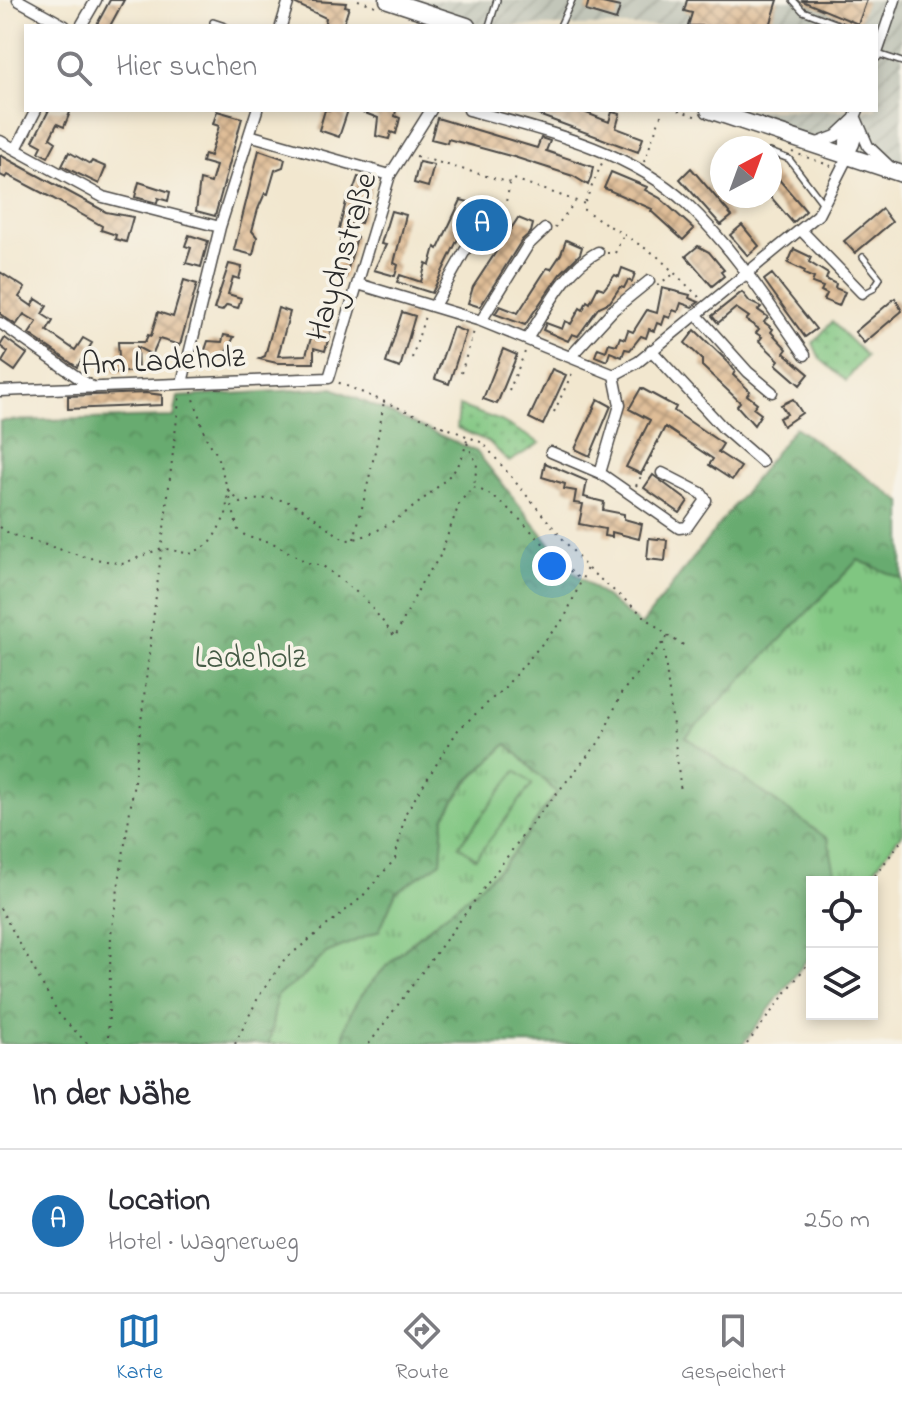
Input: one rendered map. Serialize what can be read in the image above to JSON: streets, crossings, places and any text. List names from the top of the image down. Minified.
{"streets":{"street":["Haydnstraße","Am Ladeholz"]},"crossings":[["Haydnstraße","Am Ladeholz"]],"parks":["Ladeholz"],"north":"top right","page":{"search":"Hier suchen","pins":"A","heading":"In der Nähe","list":[{"mark":"A","name":"Location","note":"Hotel · Wagnerweg","value":"250 m"}],"nav":["Karte","Route","Gespeichert"]}}
